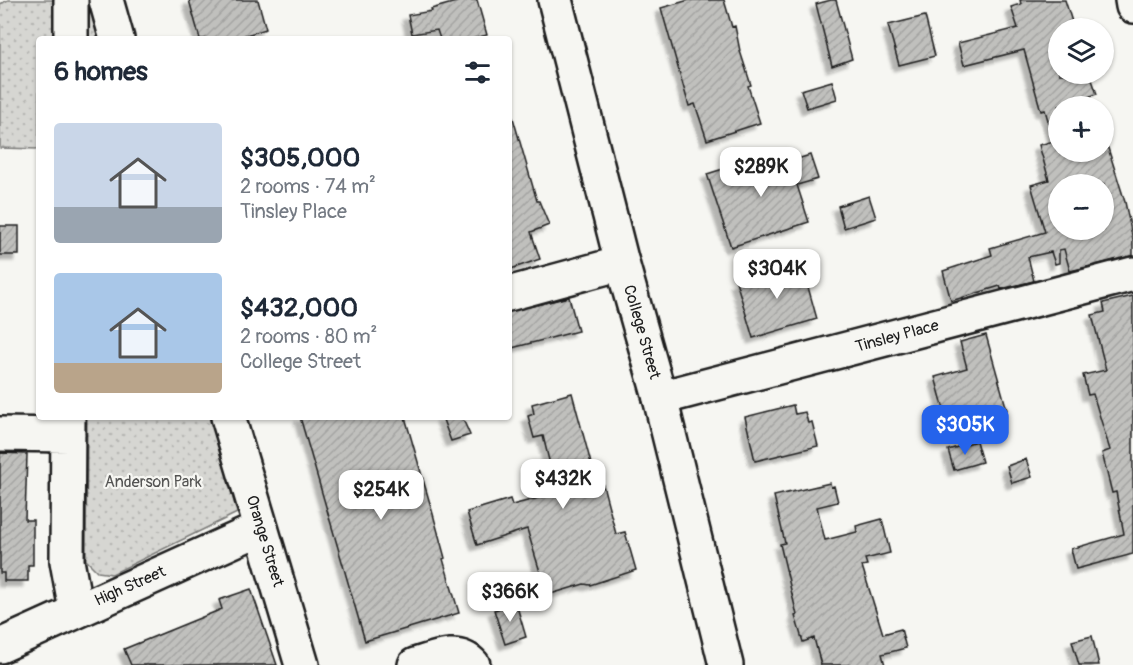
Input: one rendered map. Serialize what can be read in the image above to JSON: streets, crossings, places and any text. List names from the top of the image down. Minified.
{"streets":{"street":["College Street","Tinsley Place","Orange Street","High Street"]},"crossings":[["College Street","Tinsley Place"],["Orange Street","High Street"]],"parks":["Anderson Park"],"page":{"map_buttons":["+","−"],"heading":"6 homes","list":[{"name":"$305,000","note":"2 rooms · 74 m² · Tinsley Place"},{"name":"$432,000","note":"2 rooms · 80 m² · College Street"}],"price":["$289K","$304K","$305K","$432K","$254K","$366K"]}}
